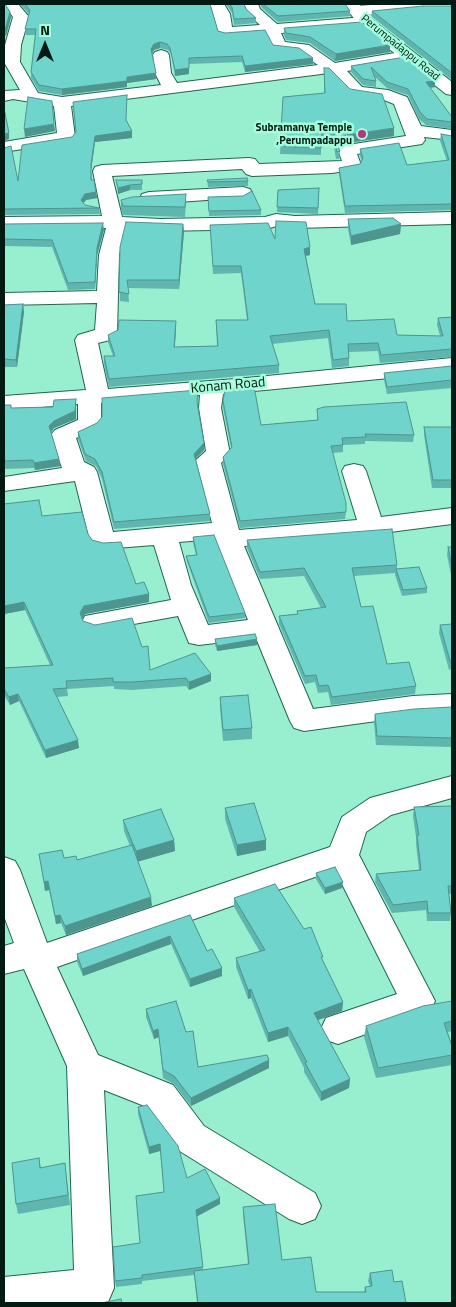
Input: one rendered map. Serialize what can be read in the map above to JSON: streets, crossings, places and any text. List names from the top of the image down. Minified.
{"streets":{"street":["Perumpadappu Road","Konam Road"]},"places":["Subramanya Temple ,Perumpadappu"],"north":"top"}
